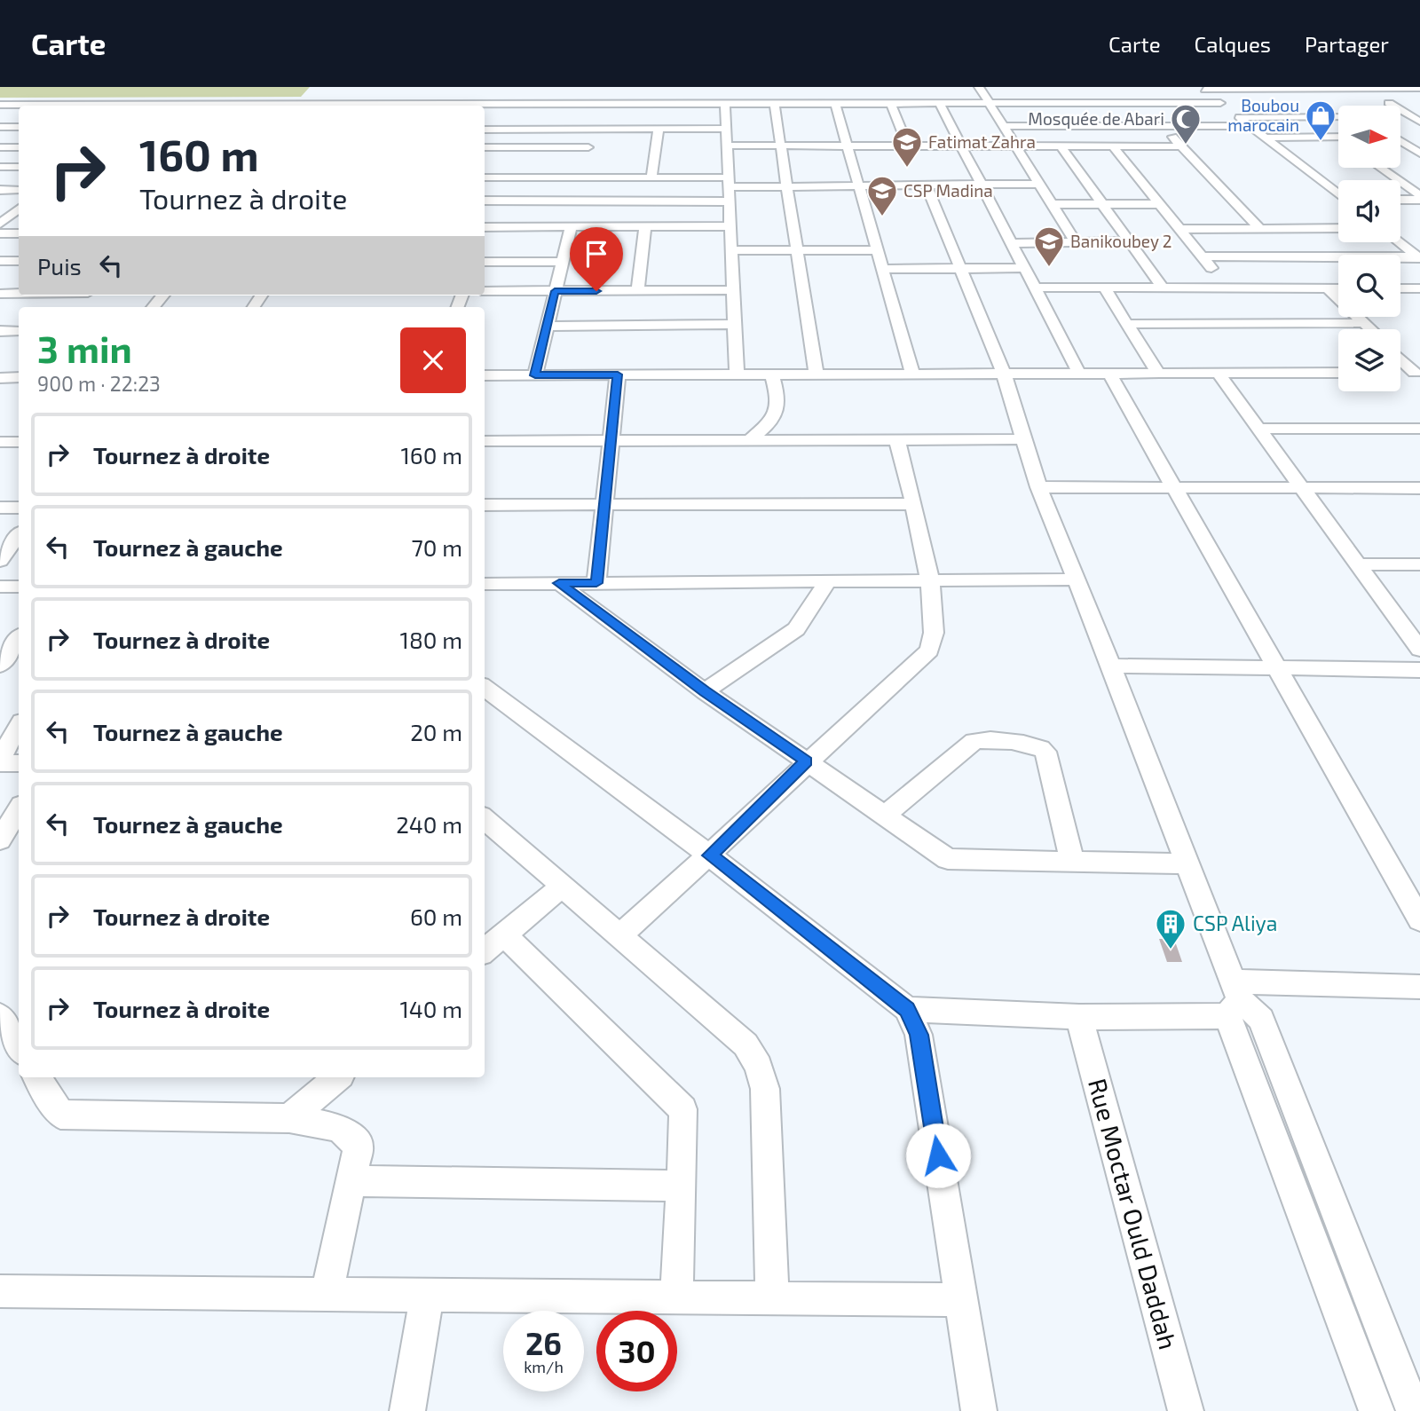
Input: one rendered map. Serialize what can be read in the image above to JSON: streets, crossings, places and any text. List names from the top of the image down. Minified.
{"streets":{"street":["Rue Moctar Ould Daddah"]},"places":{"shop":["Boubou marocain"],"mosque":["Mosquée de Abari"],"school or university":["Fatimat Zahra","CSP Madina","Banikoubey 2"],"building":["CSP Aliya"]},"north":"right","page":{"header":"Carte","nav":["Carte","Calques","Partager"],"turn":["160 m","Tournez à droite"],"then":"Puis","heading":["3 min","900 m · 22:23"],"list":[{"name":"Tournez à droite","value":"160 m"},{"name":"Tournez à gauche","value":"70 m"},{"name":"Tournez à droite","value":"180 m"},{"name":"Tournez à gauche","value":"20 m"},{"name":"Tournez à gauche","value":"240 m"},{"name":"Tournez à droite","value":"60 m"},{"name":"Tournez à droite","value":"140 m"}],"speed":"26 km/h","limit":"30"}}
